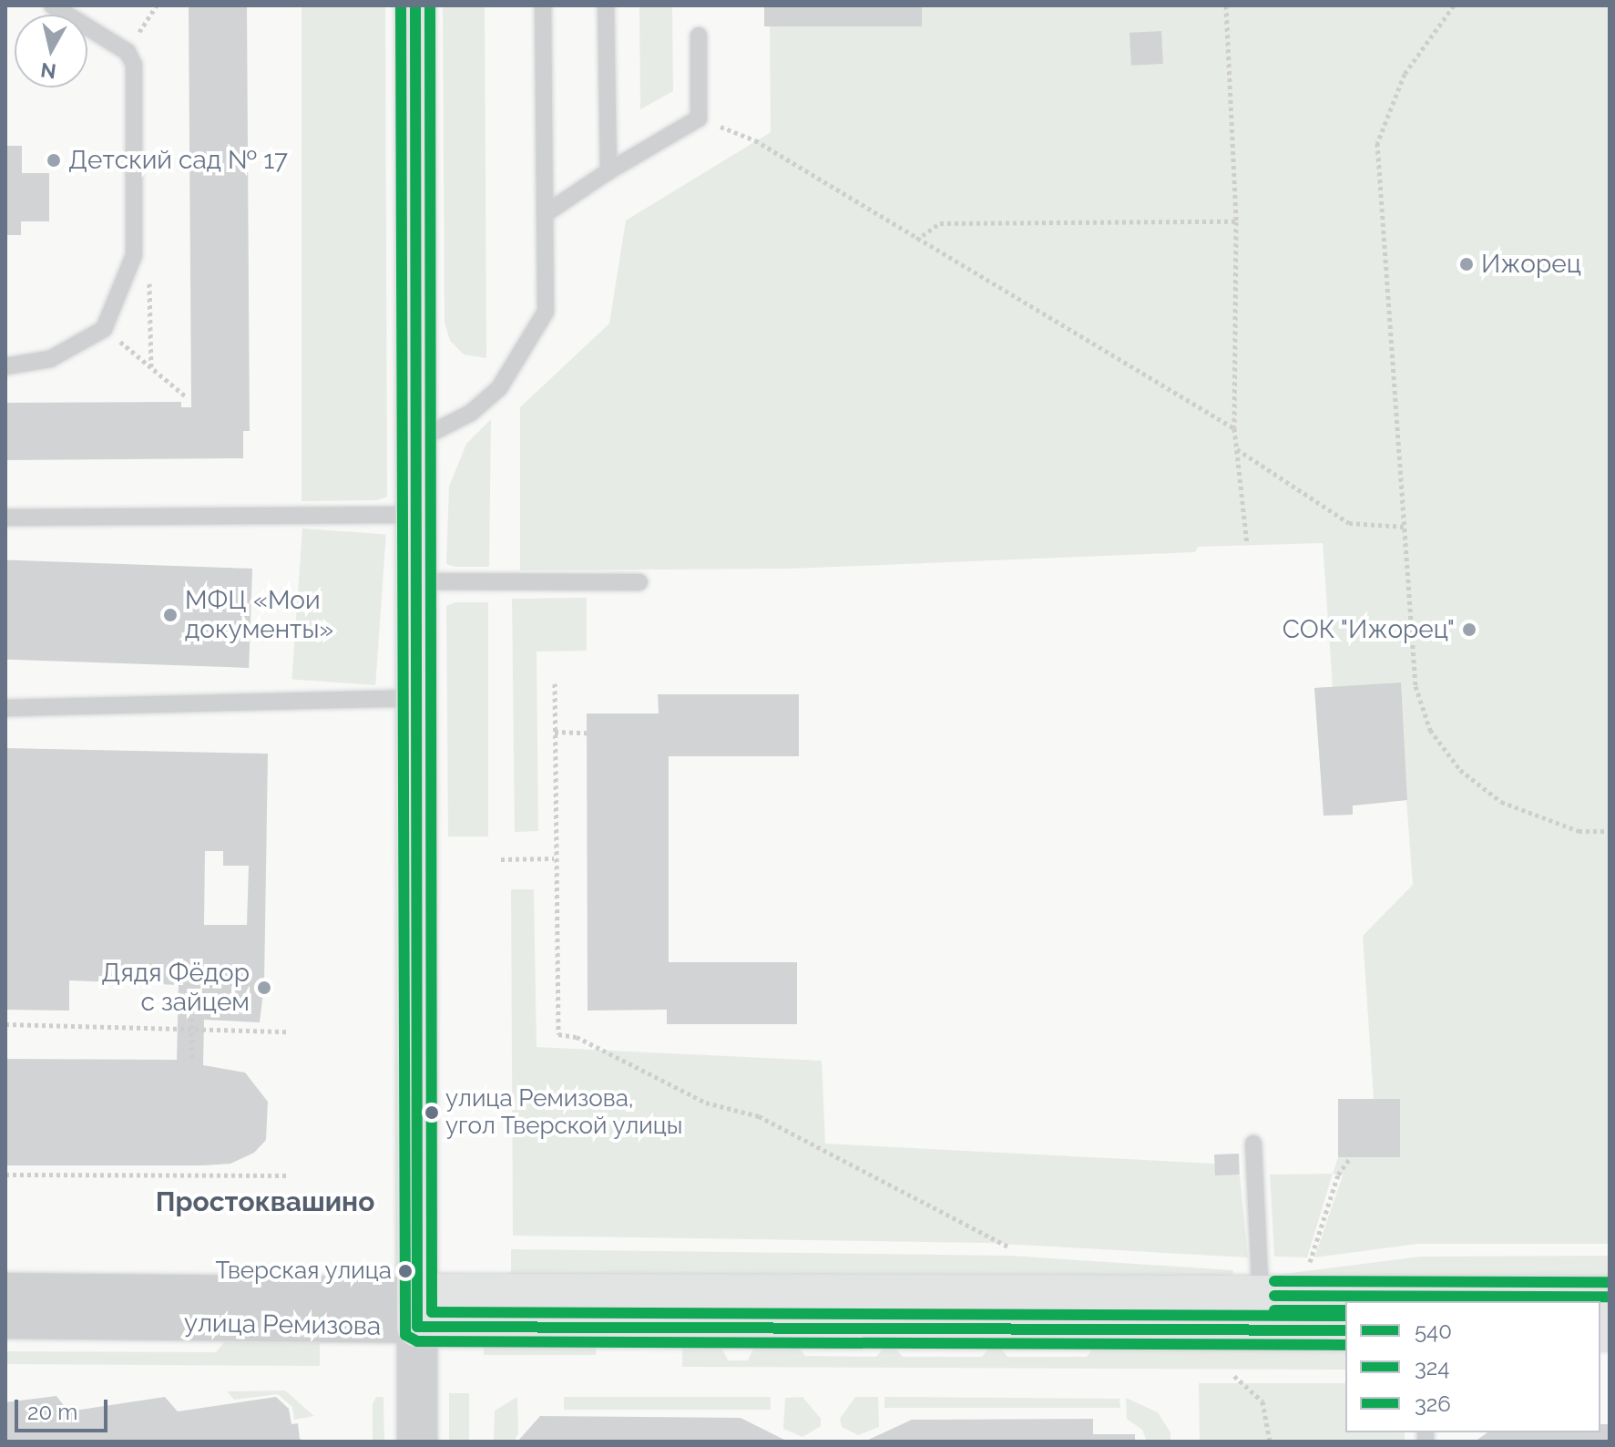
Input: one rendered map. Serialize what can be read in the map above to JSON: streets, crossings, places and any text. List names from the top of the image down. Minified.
{"streets":{"main road":["улица Ремизова"]},"districts":["Простоквашино"],"places":["Детский сад № 17","Ижорец","МФЦ «Мои документы»","СОК \"Ижорец\"","Дядя Фёдор с зайцем","улица Ремизова, угол Тверской улицы","Тверская улица"],"lines":["transit line 540","transit line 324","transit line 326"],"legend":["540","324","326"],"scale_bar":"20 m","north":"bottom"}
